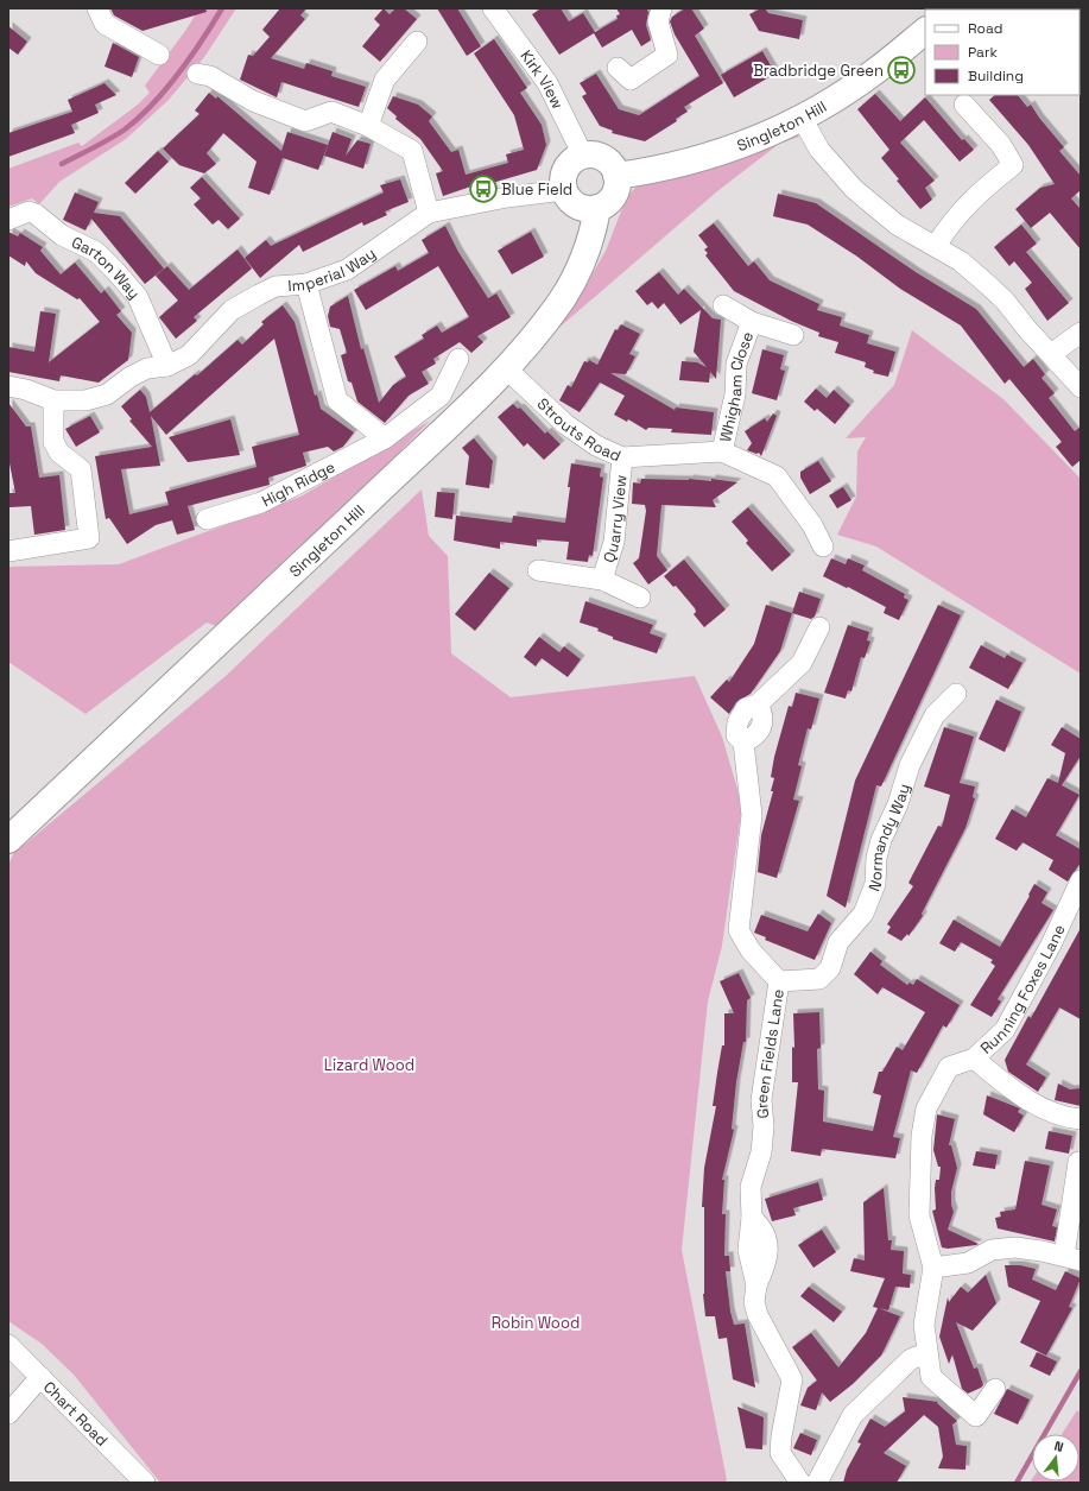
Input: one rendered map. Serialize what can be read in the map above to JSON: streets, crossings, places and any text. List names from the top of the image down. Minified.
{"streets":{"street":["Kirk View","Singleton Hill","Imperial Way","Garton Way","Whigham Close","Strouts Road","High Ridge","Quarry View","Normandy Way","Running Foxes Lane","Green Fields Lane","Chart Road"]},"crossings":[["Kirk View","Singleton Hill"],["Kirk View","Imperial Way"],["Singleton Hill","Imperial Way"],["Singleton Hill","Strouts Road"],["Imperial Way","Garton Way"],["Whigham Close","Strouts Road"],["Strouts Road","Quarry View"],["Normandy Way","Green Fields Lane"]],"parks":["Lizard Wood","Robin Wood"],"places":{"bus stop":["Bradbridge Green","Blue Field"]},"legend":["Road","Park","Building"],"north":"top"}
